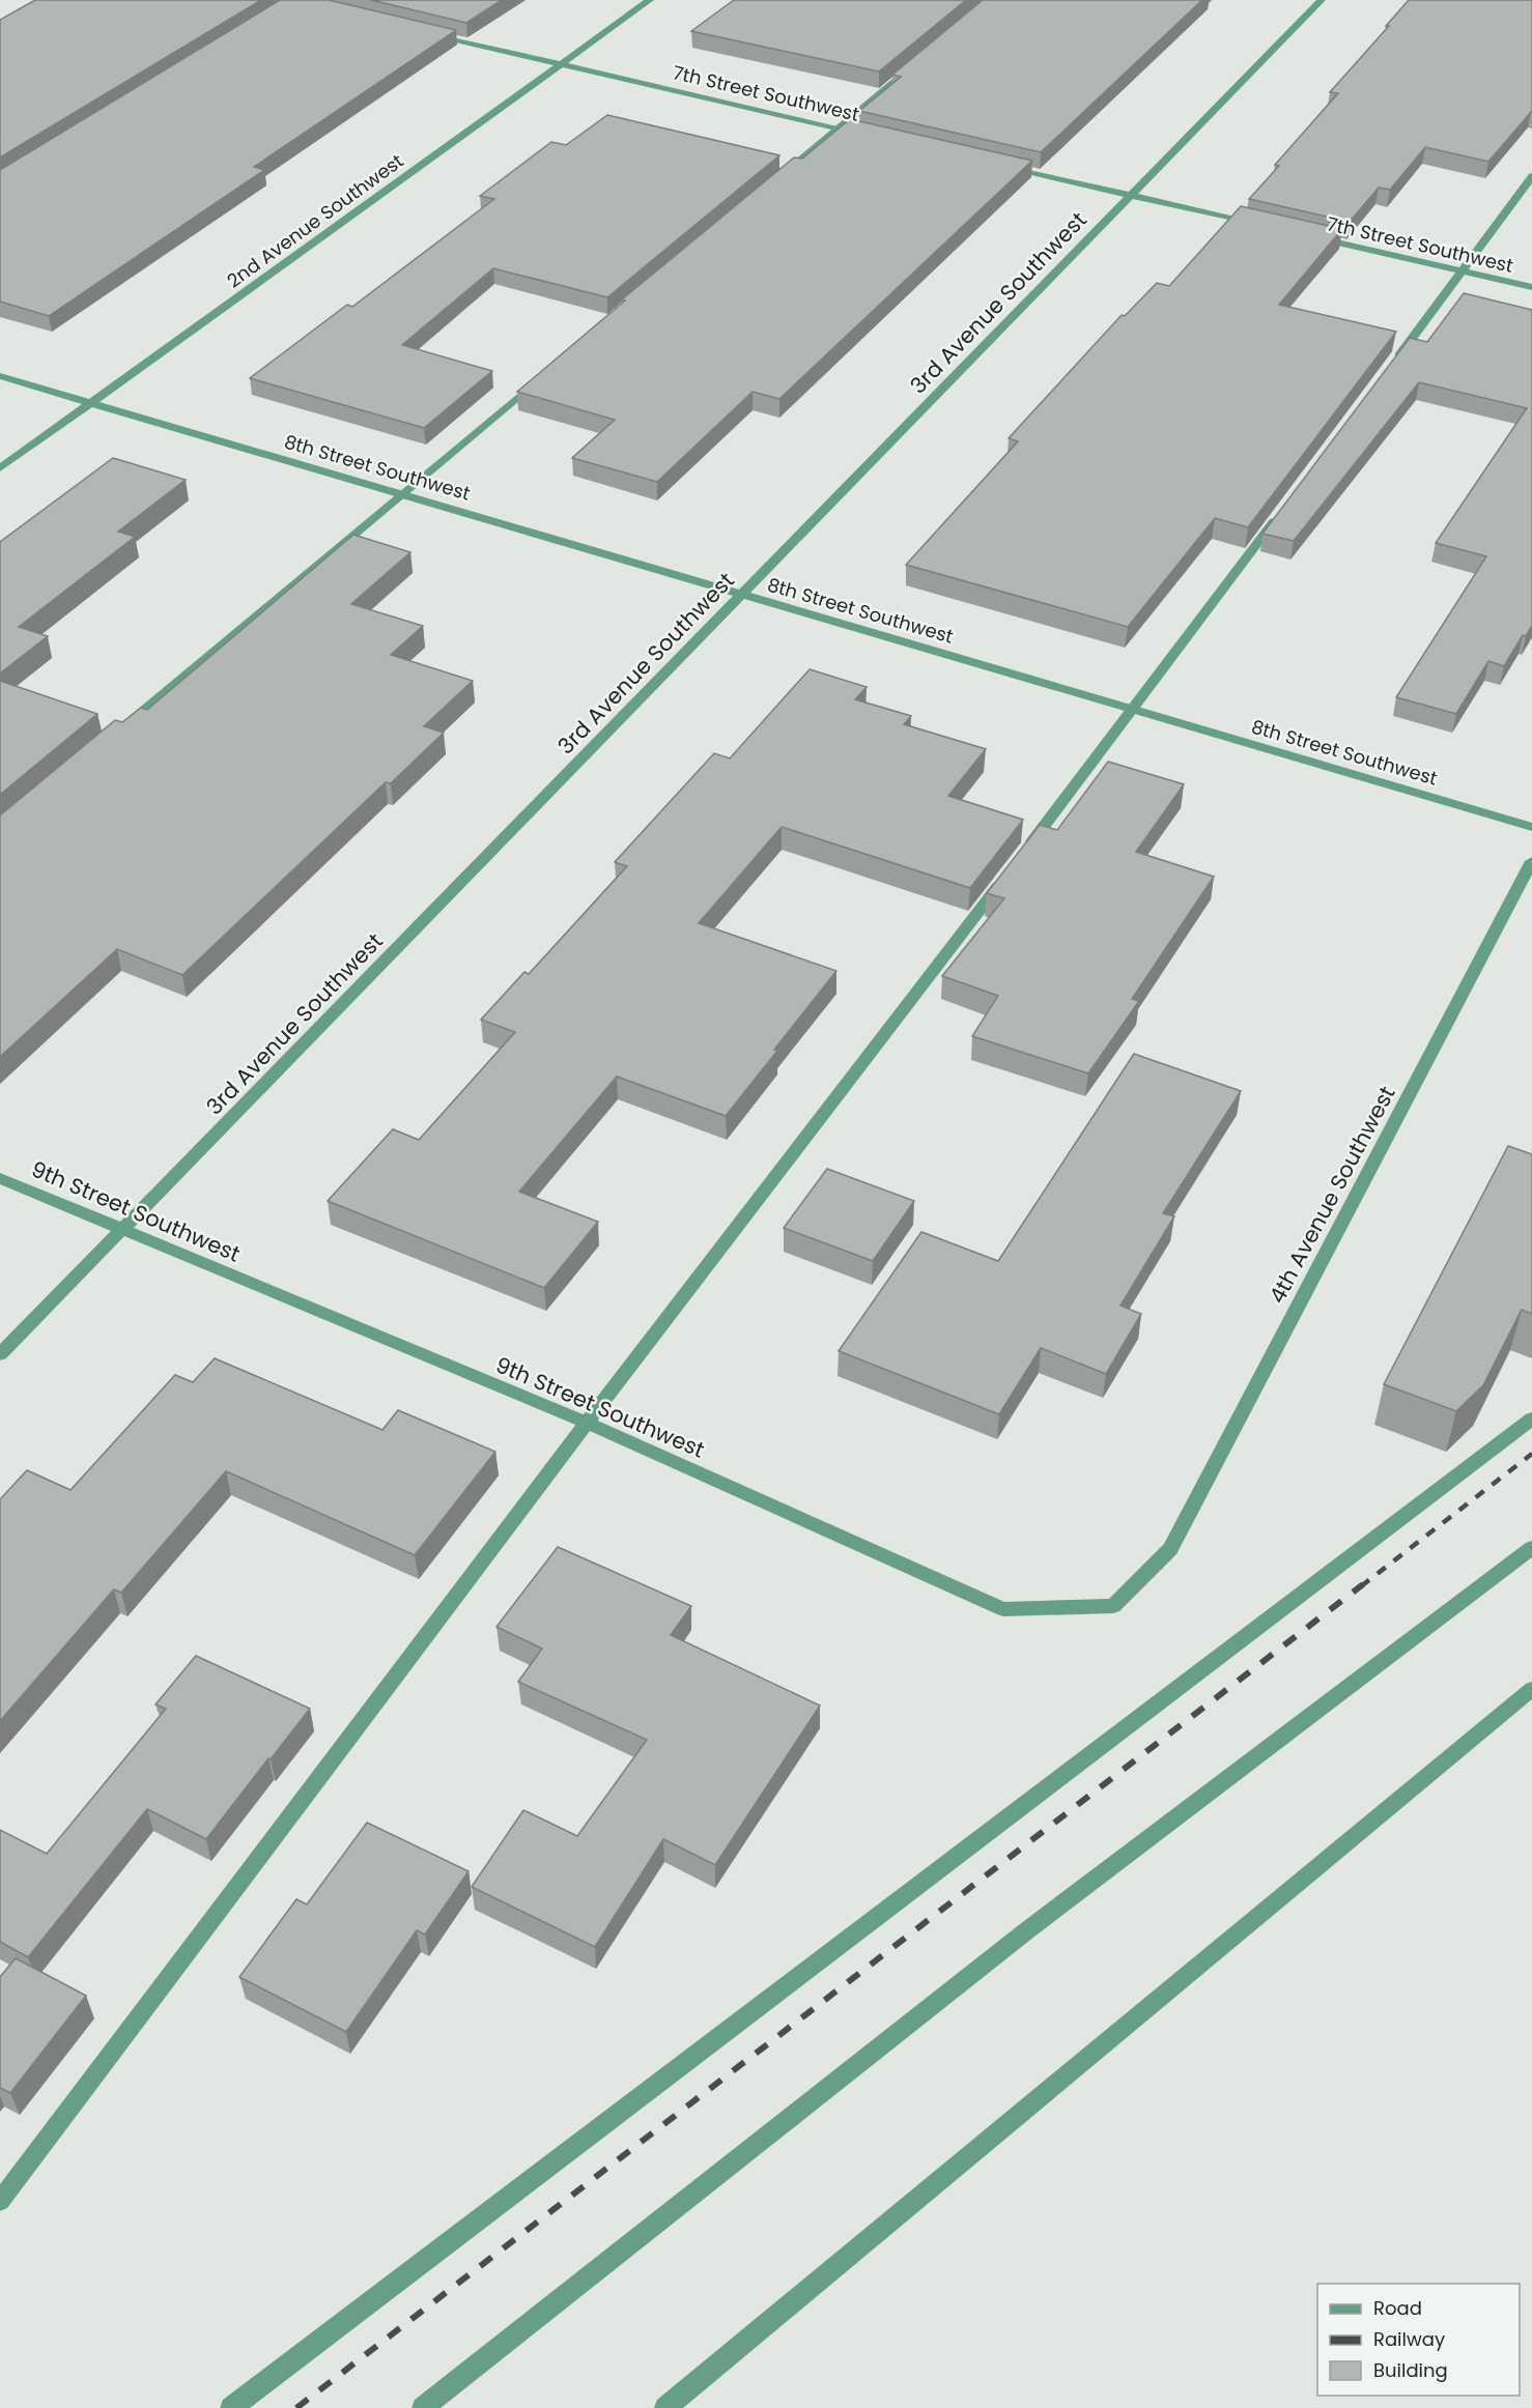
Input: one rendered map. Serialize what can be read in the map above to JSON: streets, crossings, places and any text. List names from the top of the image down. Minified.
{"streets":{"street":["7th Street Southwest","2nd Avenue Southwest","3rd Avenue Southwest","8th Street Southwest","4th Avenue Southwest","9th Street Southwest"]},"crossings":[["7th Street Southwest","2nd Avenue Southwest"],["2nd Avenue Southwest","8th Street Southwest"],["3rd Avenue Southwest","8th Street Southwest"],["3rd Avenue Southwest","9th Street Southwest"],["4th Avenue Southwest","9th Street Southwest"]],"legend":["Road","Railway","Building"]}
